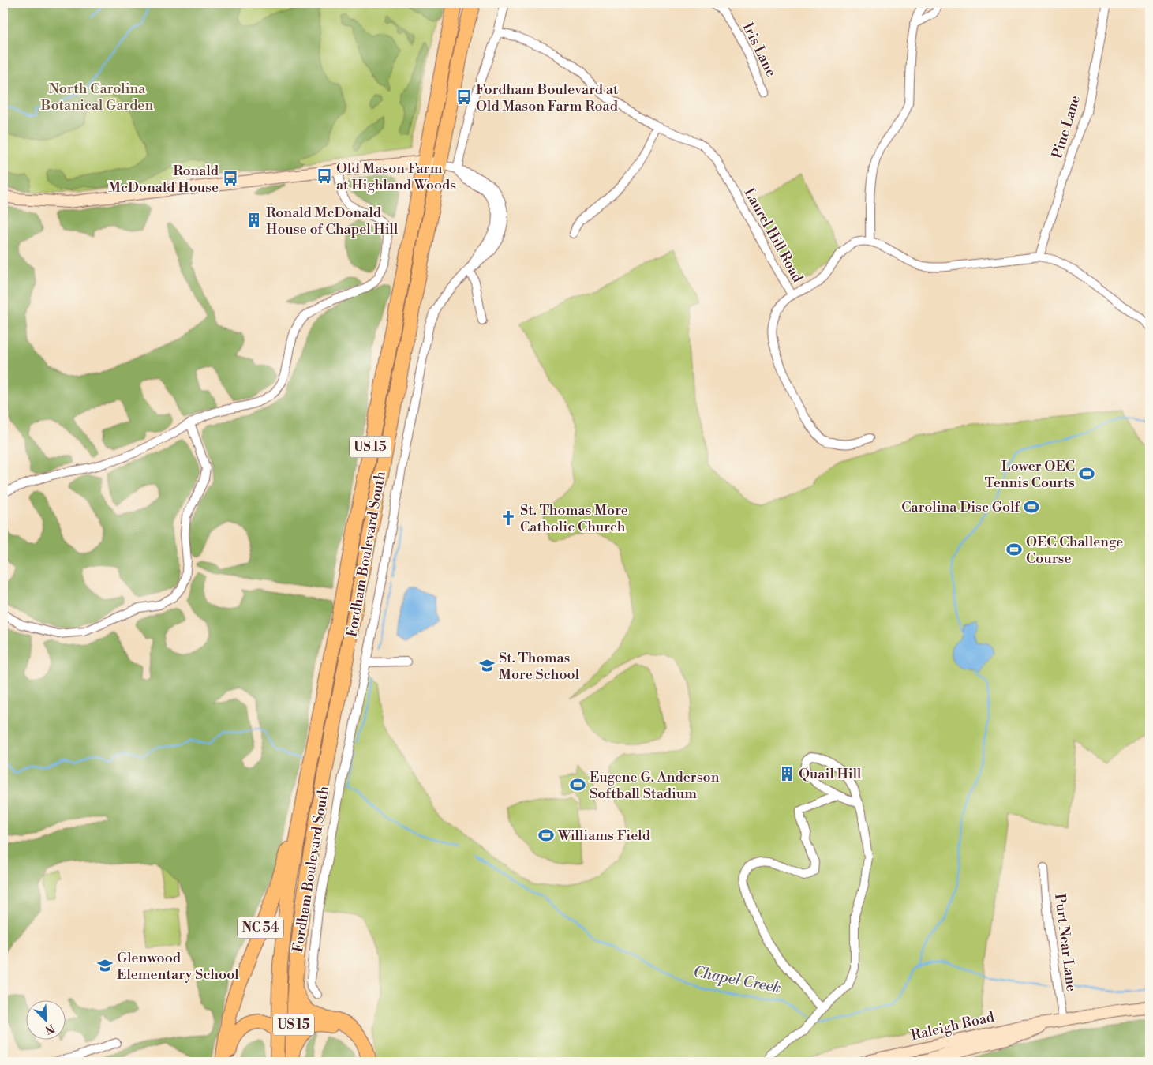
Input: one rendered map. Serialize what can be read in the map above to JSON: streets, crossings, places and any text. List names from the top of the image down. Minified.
{"streets":{"highway":["US 15","Fordham Boulevard South","NC 54"],"street":["Iris Lane","Pine Lane","Laurel Hill Road","Purt Near Lane","Raleigh Road"]},"crossings":[["Fordham Boulevard South","NC 54"],["Purt Near Lane","Raleigh Road"]],"water":["Chapel Creek"],"parks":["North Carolina Botanical Garden"],"places":{"bus stop":["Fordham Boulevard at Old Mason Farm Road","Old Mason Farm at Highland Woods","Ronald McDonald House"],"building":["Ronald McDonald House of Chapel Hill","Quail Hill"],"sports":["Lower OEC Tennis Courts","Carolina Disc Golf","OEC Challenge Course","Eugene G. Anderson Softball Stadium","Williams Field"],"church":["St. Thomas More Catholic Church"],"school or university":["St. Thomas More School","Glenwood Elementary School"]},"north":"bottom right"}
